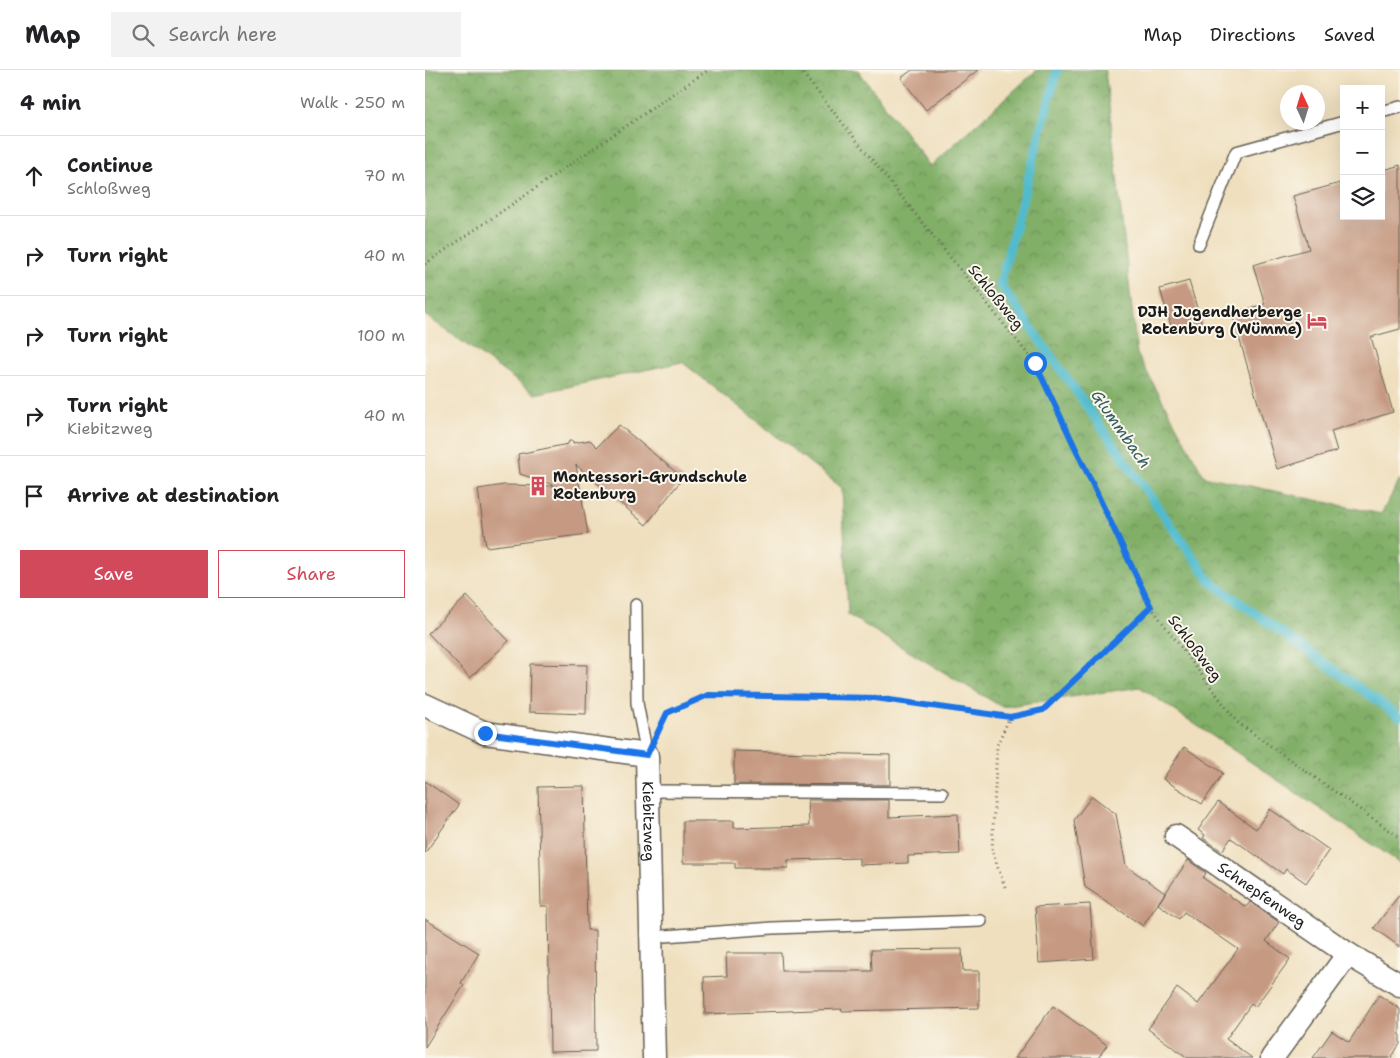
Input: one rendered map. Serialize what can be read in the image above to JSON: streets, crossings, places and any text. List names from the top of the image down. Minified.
{"streets":{"street":["Kiebitzweg","Schnepfenweg"],"path":["Schloßweg"]},"water":["Glummbach"],"places":{"hotel":["DJH Jugendherberge Rotenburg (Wümme)"],"building":["Montessori-Grundschule Rotenburg"]},"north":"top","page":{"header":"Map","search":"Search here","nav":["Map","Directions","Saved"],"heading":["4 min","Walk · 250 m"],"map_buttons":["+","−"],"list":[["Continue","Schloßweg","70 m"],["Turn right","40 m"],["Turn right","100 m"],["Turn right","Kiebitzweg","40 m"],"Arrive at destination"],"buttons":["Save","Share"]}}
